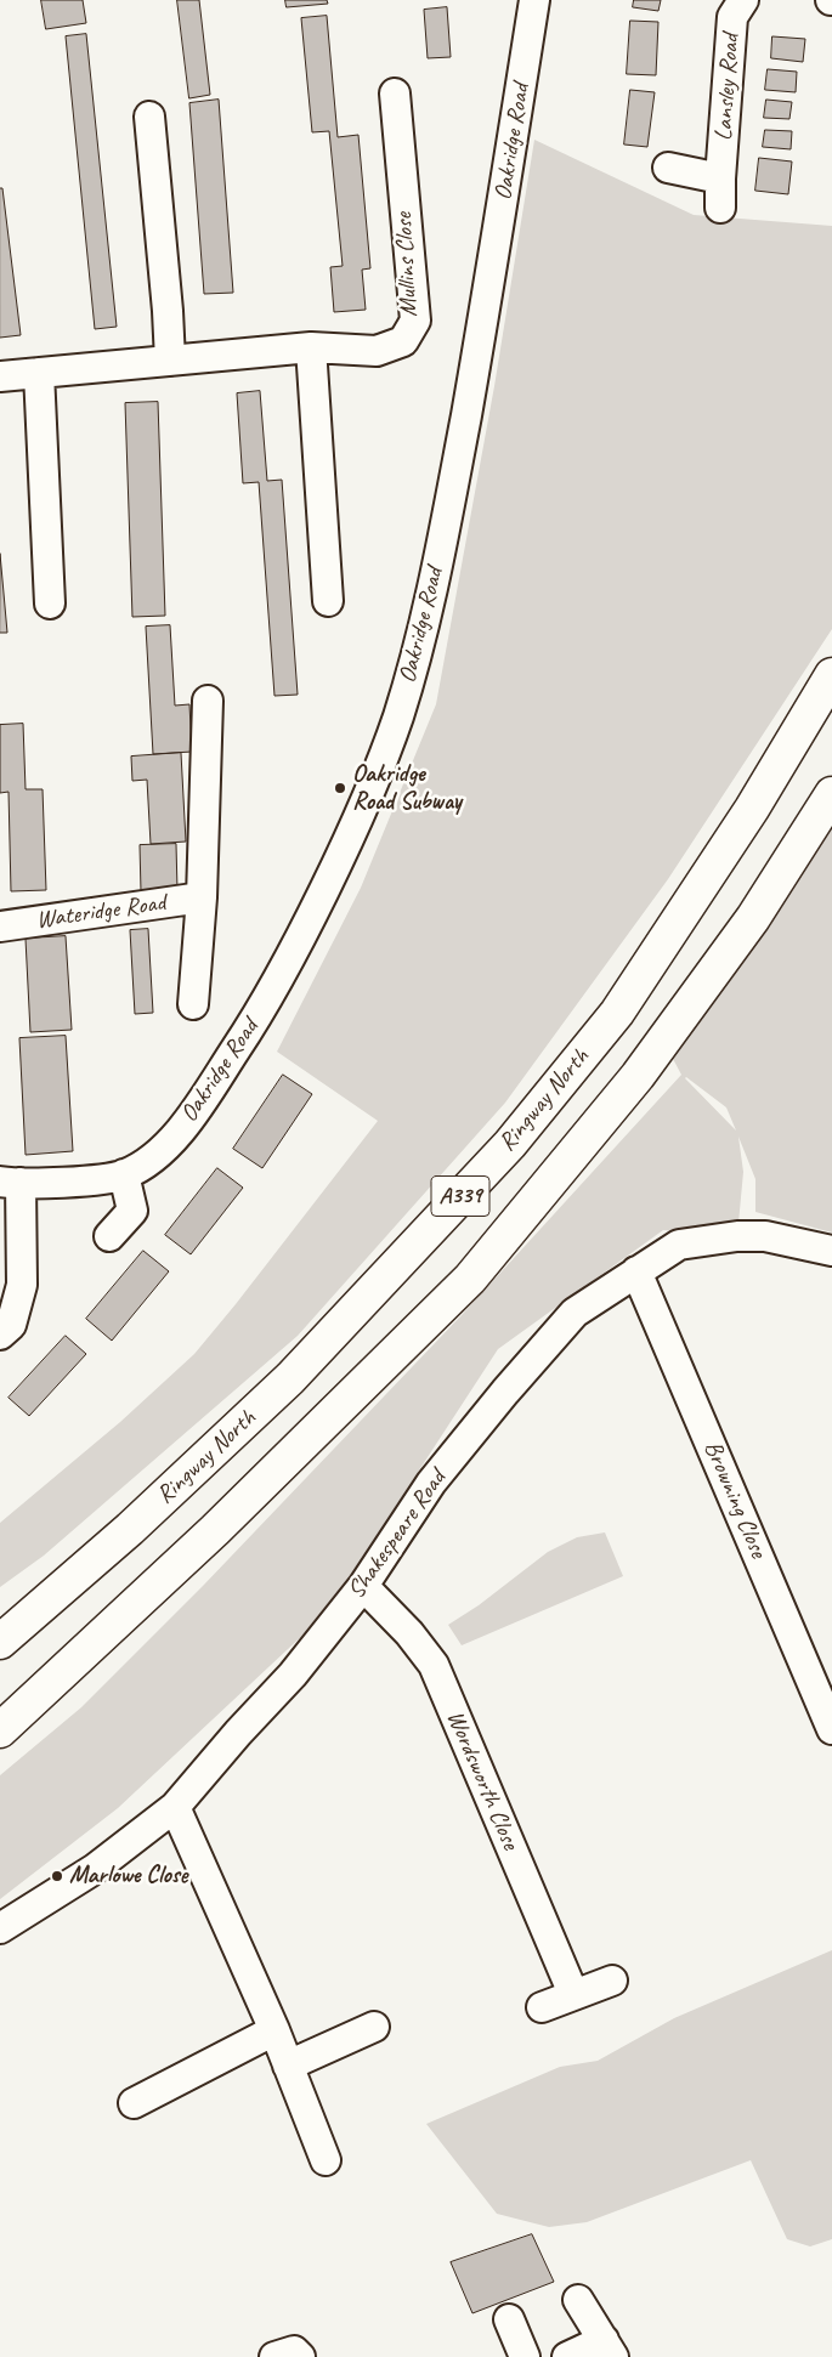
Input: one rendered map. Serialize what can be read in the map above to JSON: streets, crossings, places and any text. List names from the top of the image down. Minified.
{"streets":{"highway":["Ringway North","A339"],"street":["Lansley Road","Oakridge Road","Mullins Close","Wateridge Road","Browning Close","Shakespeare Road","Wordsworth Close"]},"crossings":[["Browning Close","Shakespeare Road"],["Shakespeare Road","Wordsworth Close"]],"places":["Oakridge Road Subway","Marlowe Close"]}
